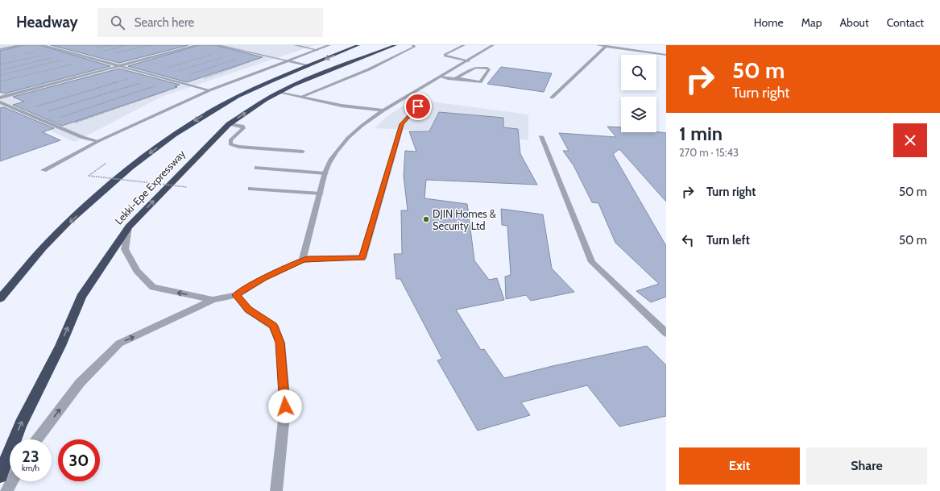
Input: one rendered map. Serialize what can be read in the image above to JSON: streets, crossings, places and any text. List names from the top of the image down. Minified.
{"streets":{"highway":["Lekki-Epe Expressway"]},"places":["DJIN Homes & Security Ltd"],"page":{"header":"Headway","search":"Search here","nav":["Home","Map","About","Contact"],"turn":["50 m","Turn right"],"heading":["1 min","270 m · 15:43"],"list":[{"name":"Turn right","value":"50 m"},{"name":"Turn left","value":"50 m"}],"speed":"23 km/h","limit":"30","buttons":["Exit","Share"]}}
